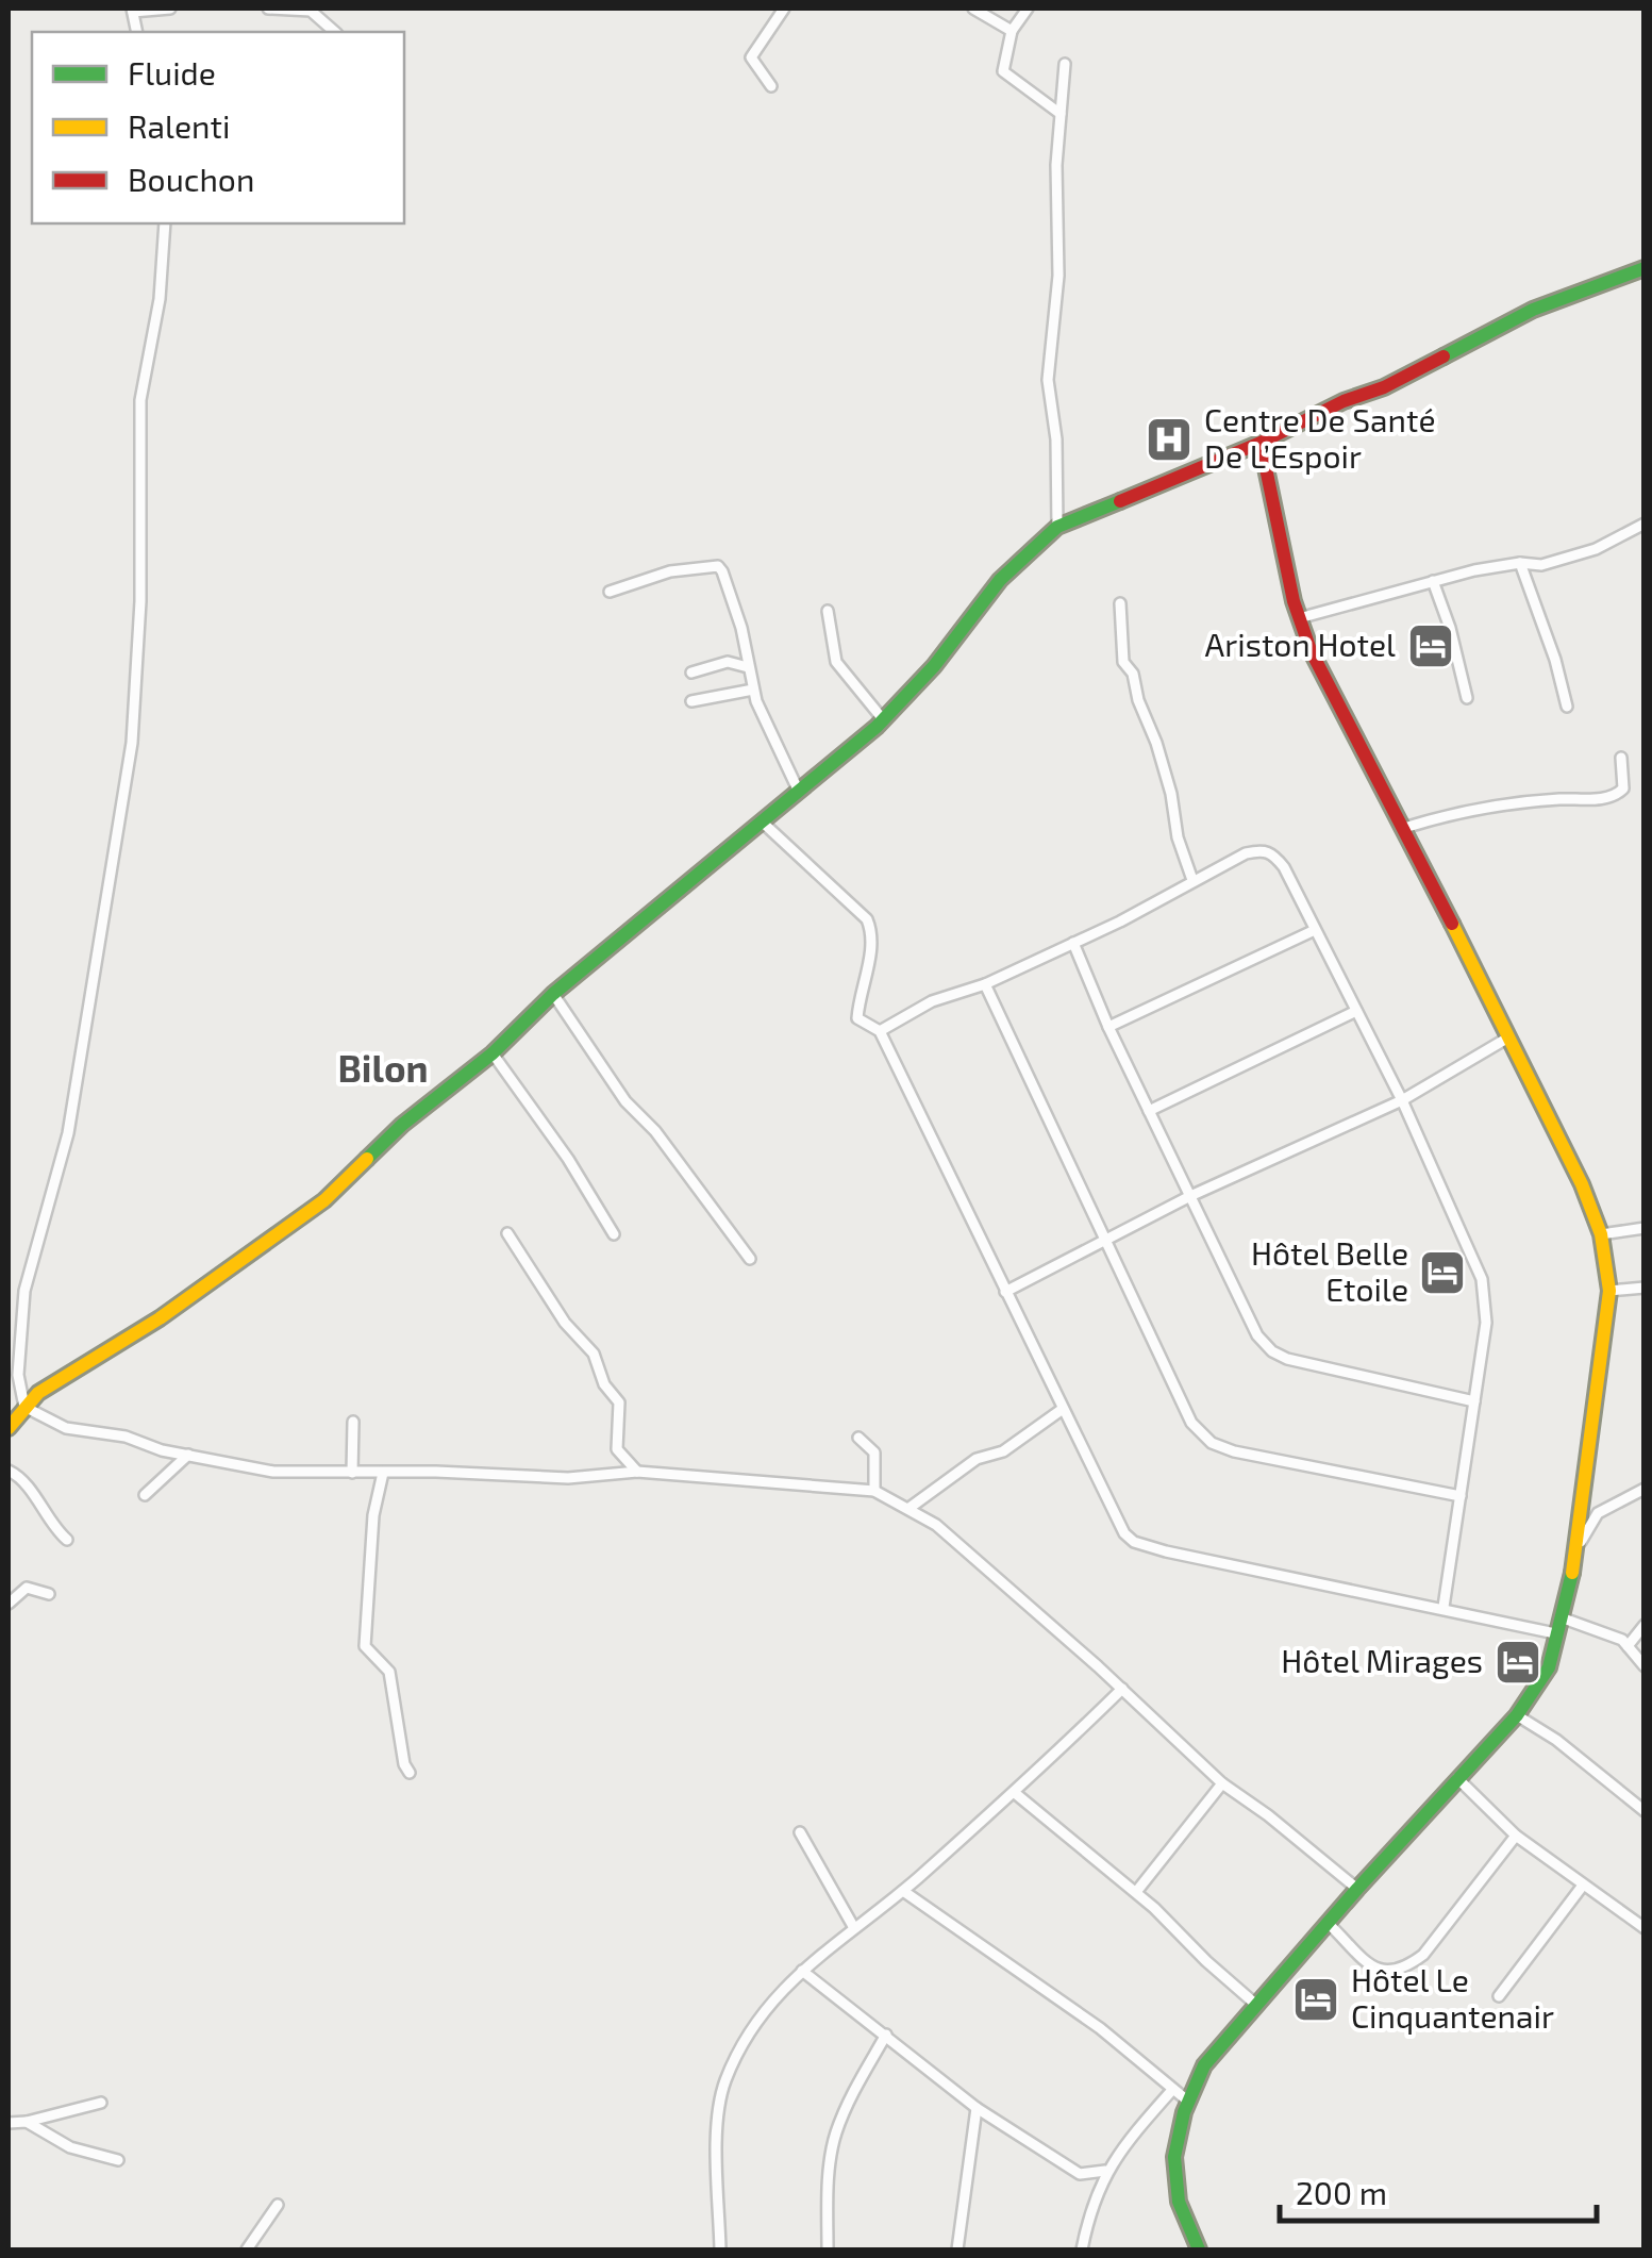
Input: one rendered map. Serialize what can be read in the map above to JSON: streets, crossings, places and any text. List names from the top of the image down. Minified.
{"districts":["Bilon"],"places":{"hospital":["Centre De Santé De L’Espoir"],"hotel":["Ariston Hotel","Hôtel Belle Etoile","Hôtel Mirages","Hôtel Le Cinquantenair"]},"legend":["Fluide","Ralenti","Bouchon"],"scale_bar":"200 m"}
